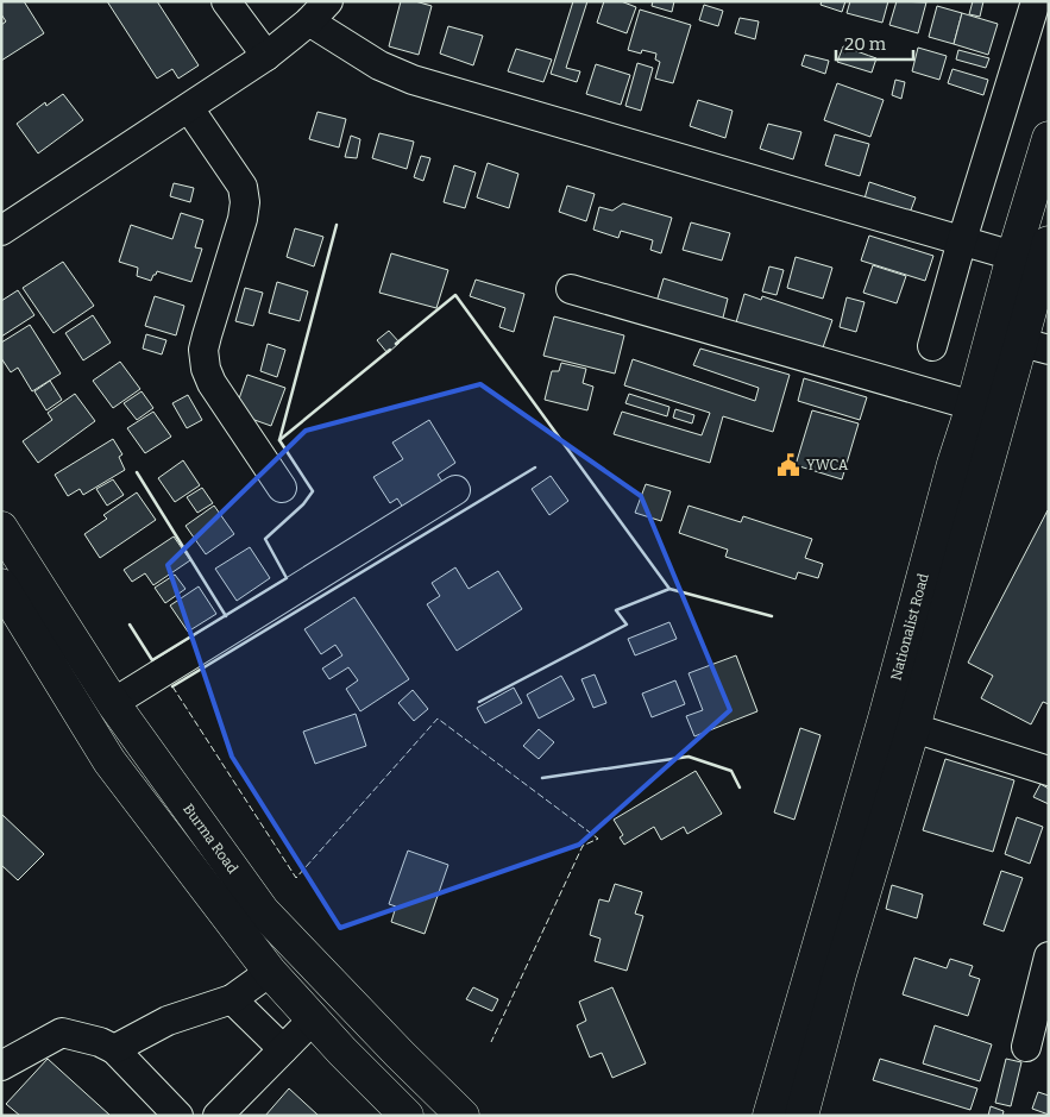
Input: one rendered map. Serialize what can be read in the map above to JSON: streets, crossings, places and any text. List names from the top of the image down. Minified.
{"streets":{"main road":["Nationalist Road","Burma Road"]},"places":{"public building":["YWCA"]},"scale_bar":"20 m"}
